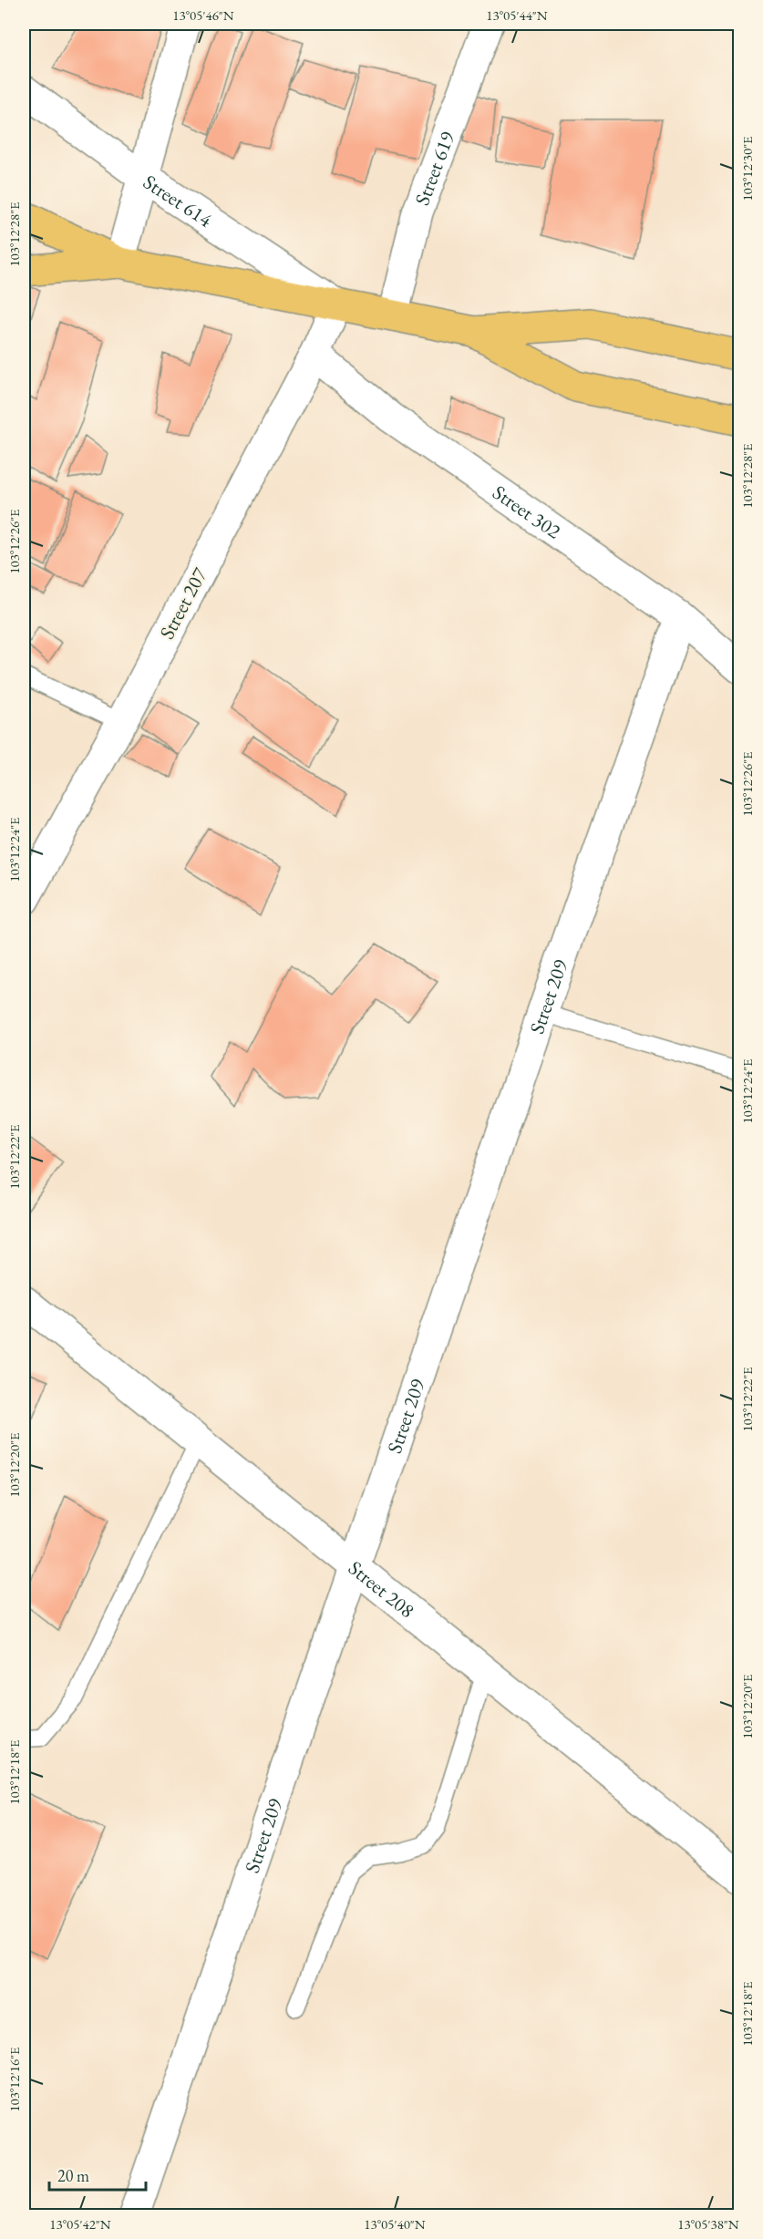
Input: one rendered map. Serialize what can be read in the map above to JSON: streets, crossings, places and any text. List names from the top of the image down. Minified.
{"streets":{"street":["Street 619","Street 614","Street 302","Street 207","Street 209","Street 208"]},"crossings":[["Street 614","Street 207"],["Street 302","Street 207"],["Street 302","Street 209"],["Street 209","Street 208"]],"scale_bar":"20 m","coordinates":["13°05'46\"N","13°05'44\"N","103°12'30\"E","103°12'28\"E","103°12'26\"E","103°12'24\"E","103°12'22\"E","103°12'20\"E","103°12'18\"E","103°12'16\"E","13°05'42\"N","13°05'40\"N","13°05'38\"N"]}
